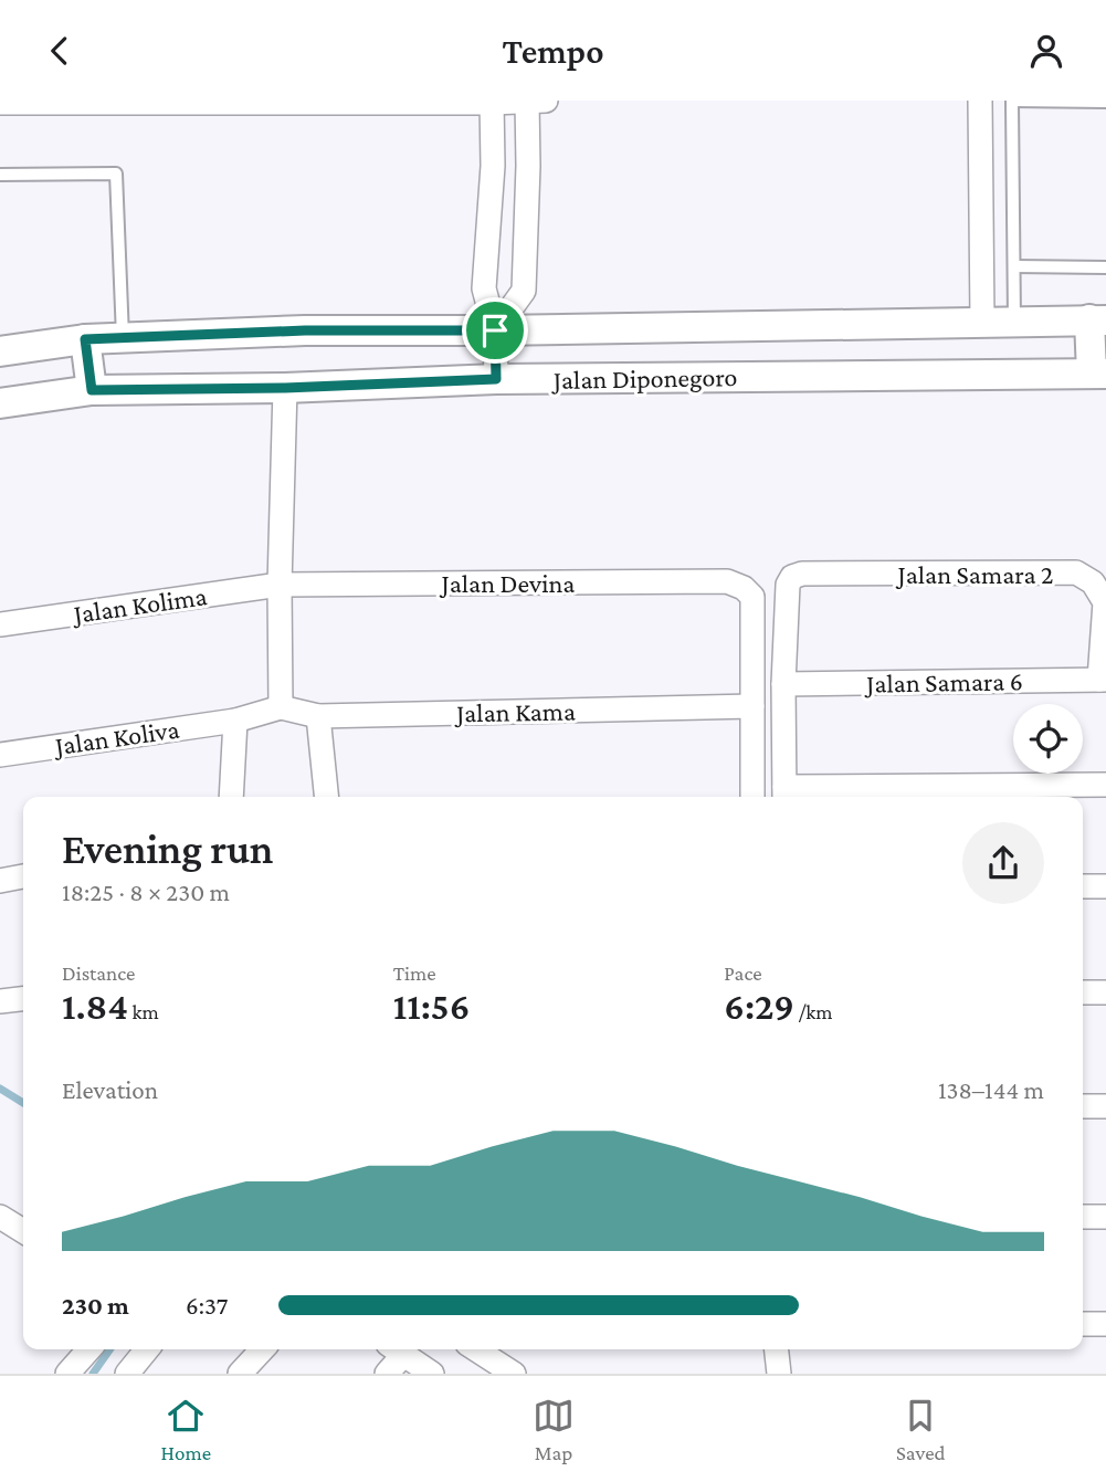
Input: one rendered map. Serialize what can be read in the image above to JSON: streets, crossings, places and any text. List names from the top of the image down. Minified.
{"streets":{"street":["Jalan Diponegoro","Jalan Samara 2","Jalan Devina","Jalan Kolima","Jalan Samara 6","Jalan Kama","Jalan Koliva"]},"crossings":[["Jalan Samara 2","Jalan Samara 6"],["Jalan Devina","Jalan Kolima"],["Jalan Devina","Jalan Kama"],["Jalan Kama","Jalan Koliva"]],"page":{"header":"Tempo","heading":["Evening run","18:25 · 8 × 230 m"],"stats":[["Distance","1.84 km"],["Time","11:56"],["Pace","6:29 /km"]],"chart":["Elevation","138–144 m"],"list":[{"name":"230 m","note":"6:37"}],"tabs":["Home","Map","Saved"]}}
